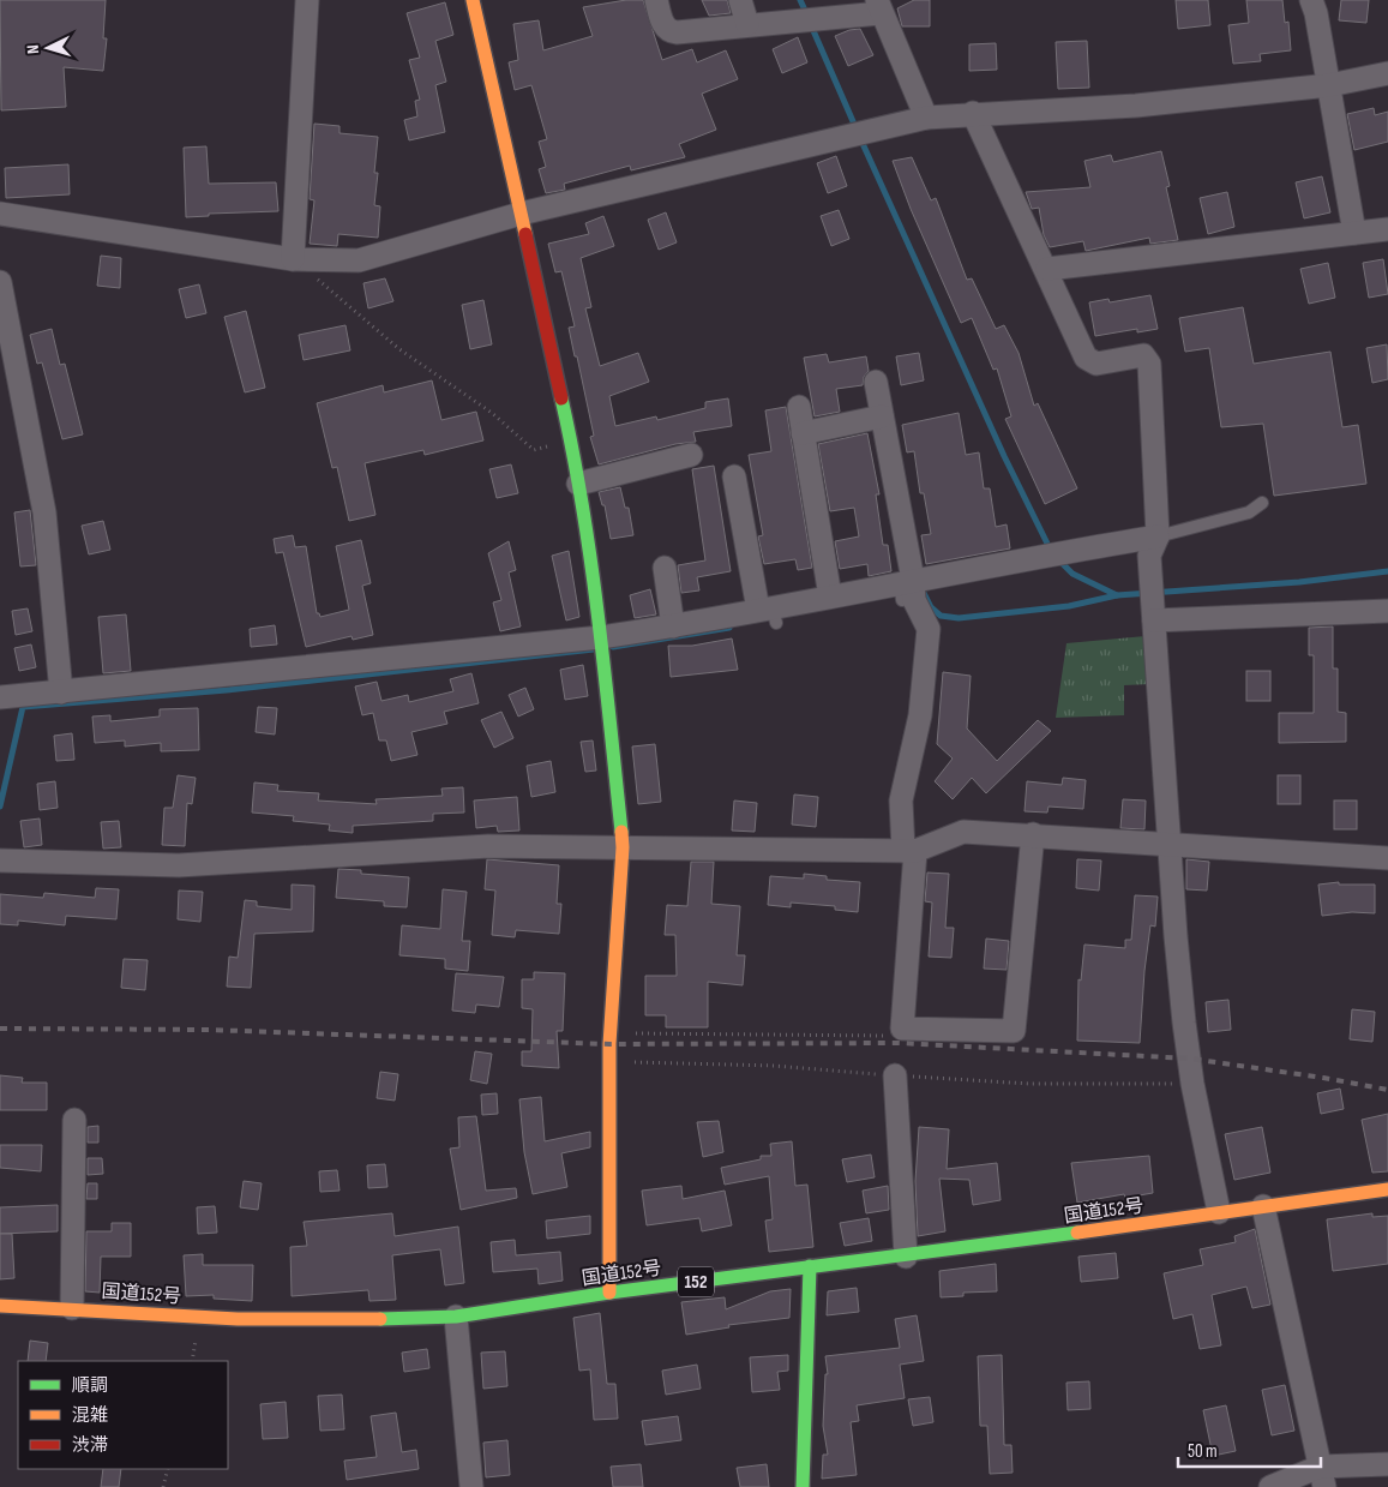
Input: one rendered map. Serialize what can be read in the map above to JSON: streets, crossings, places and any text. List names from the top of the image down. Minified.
{"streets":{"main road":["国道152号","152"]},"legend":["順調","混雑","渋滞"],"scale_bar":"50 m","north":"left"}
